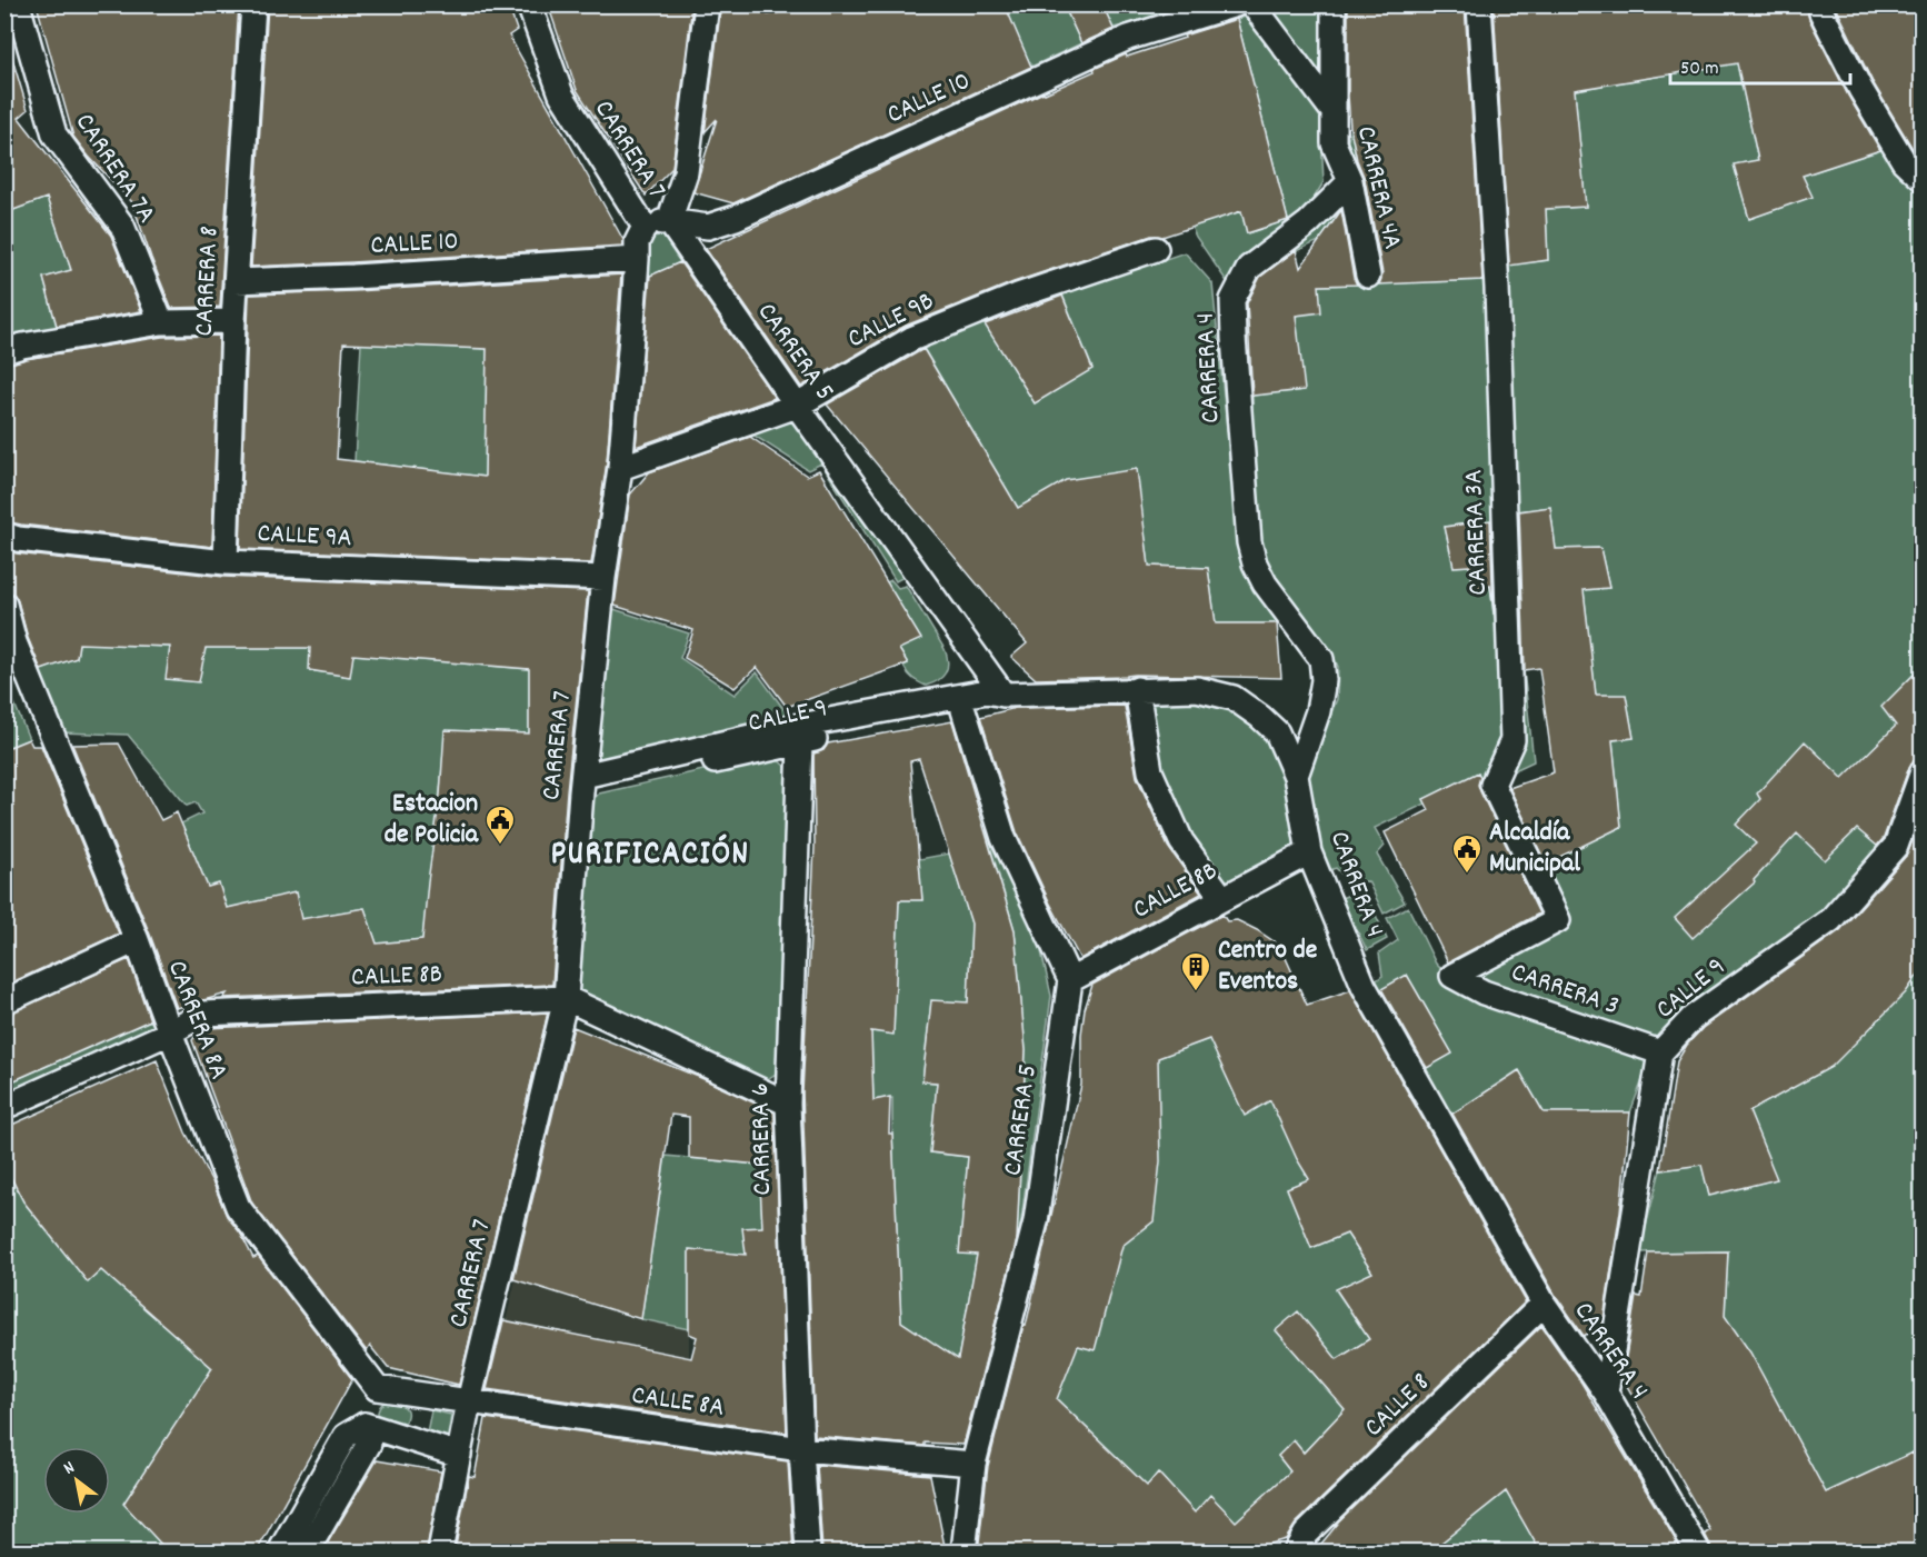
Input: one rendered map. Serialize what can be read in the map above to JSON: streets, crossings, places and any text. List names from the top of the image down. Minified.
{"streets":{"street":["CALLE 10","CARRERA 7","CARRERA 7A","CARRERA 4A","CARRERA 8","CALLE 9B","CARRERA 5","CARRERA 4","CARRERA 3A","CALLE 9A","CALLE 9","CALLE 8B","CARRERA 3","CARRERA 8A","CARRERA 6","CALLE 8A","CALLE 8"]},"crossings":[["CALLE 10","CARRERA 7"],["CALLE 10","CARRERA 8"],["CALLE 10","CARRERA 5"],["CARRERA 7","CALLE 9B"],["CARRERA 7","CALLE 9A"],["CARRERA 7","CALLE 9"],["CARRERA 7","CALLE 8B"],["CARRERA 7","CALLE 8A"],["CARRERA 4A","CARRERA 4"],["CARRERA 8","CALLE 9A"],["CALLE 9B","CARRERA 5"],["CARRERA 5","CALLE 9"],["CARRERA 5","CALLE 8B"],["CARRERA 5","CALLE 8A"],["CARRERA 4","CALLE 9"],["CARRERA 4","CALLE 8B"],["CARRERA 4","CALLE 8"],["CARRERA 3A","CARRERA 3"],["CALLE 9","CARRERA 3"],["CALLE 9","CARRERA 6"],["CALLE 8B","CARRERA 8A"],["CALLE 8B","CARRERA 6"],["CARRERA 8A","CALLE 8A"],["CARRERA 6","CALLE 8A"]],"districts":["PURIFICACIÓN"],"places":{"public building":["Estacion de Policia","Alcaldía Municipal"],"building":["Centro de Eventos"]},"scale_bar":"50 m","north":"top left"}
